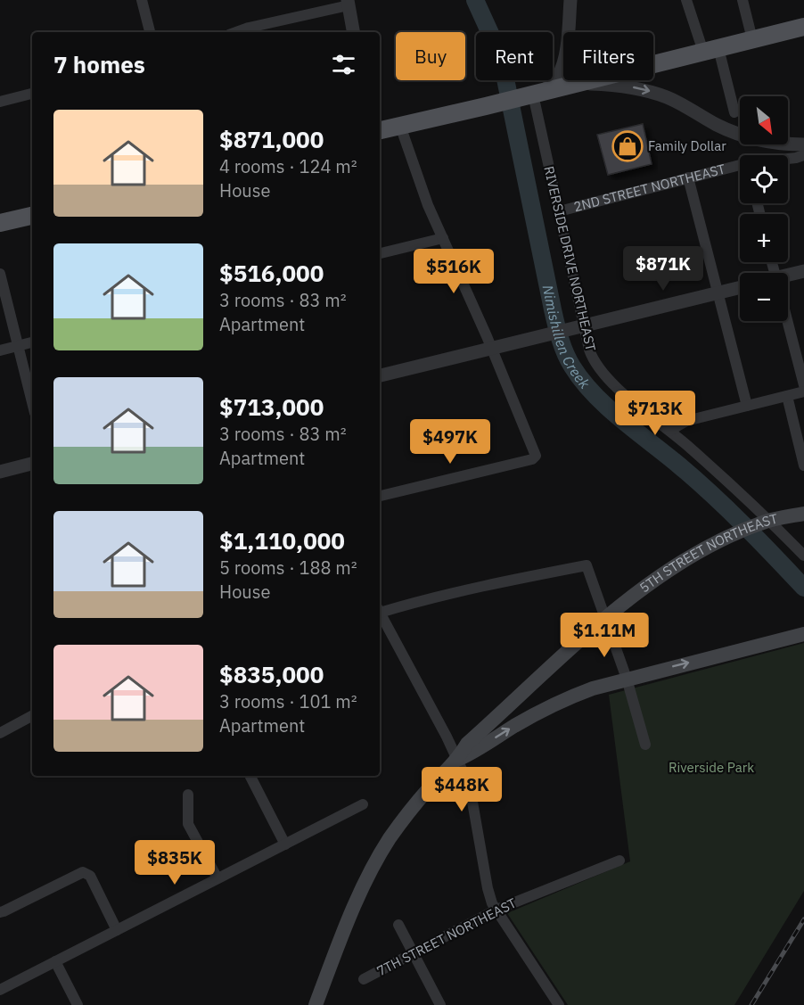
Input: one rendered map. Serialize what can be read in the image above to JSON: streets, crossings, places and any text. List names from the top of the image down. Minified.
{"streets":{"main road":["5TH STREET NORTHEAST"],"street":["2ND STREET NORTHEAST","RIVERSIDE DRIVE NORTHEAST","7TH STREET NORTHEAST"]},"crossings":[["2ND STREET NORTHEAST","RIVERSIDE DRIVE NORTHEAST"],["RIVERSIDE DRIVE NORTHEAST","5TH STREET NORTHEAST"]],"water":["Nimishillen Creek"],"parks":["Riverside Park"],"places":{"shop":["Family Dollar"]},"north":"bottom right","page":{"chip":["Buy","Rent","Filters"],"heading":"7 homes","map_buttons":["+","−"],"list":[{"name":"$871,000","note":"4 rooms · 124 m² · House"},{"name":"$516,000","note":"3 rooms · 83 m² · Apartment"},{"name":"$713,000","note":"3 rooms · 83 m² · Apartment"},{"name":"$1,110,000","note":"5 rooms · 188 m² · House"},{"name":"$835,000","note":"3 rooms · 101 m² · Apartment"}],"price":["$871K","$516K","$713K","$497K","$1.11M","$448K","$835K"]}}
